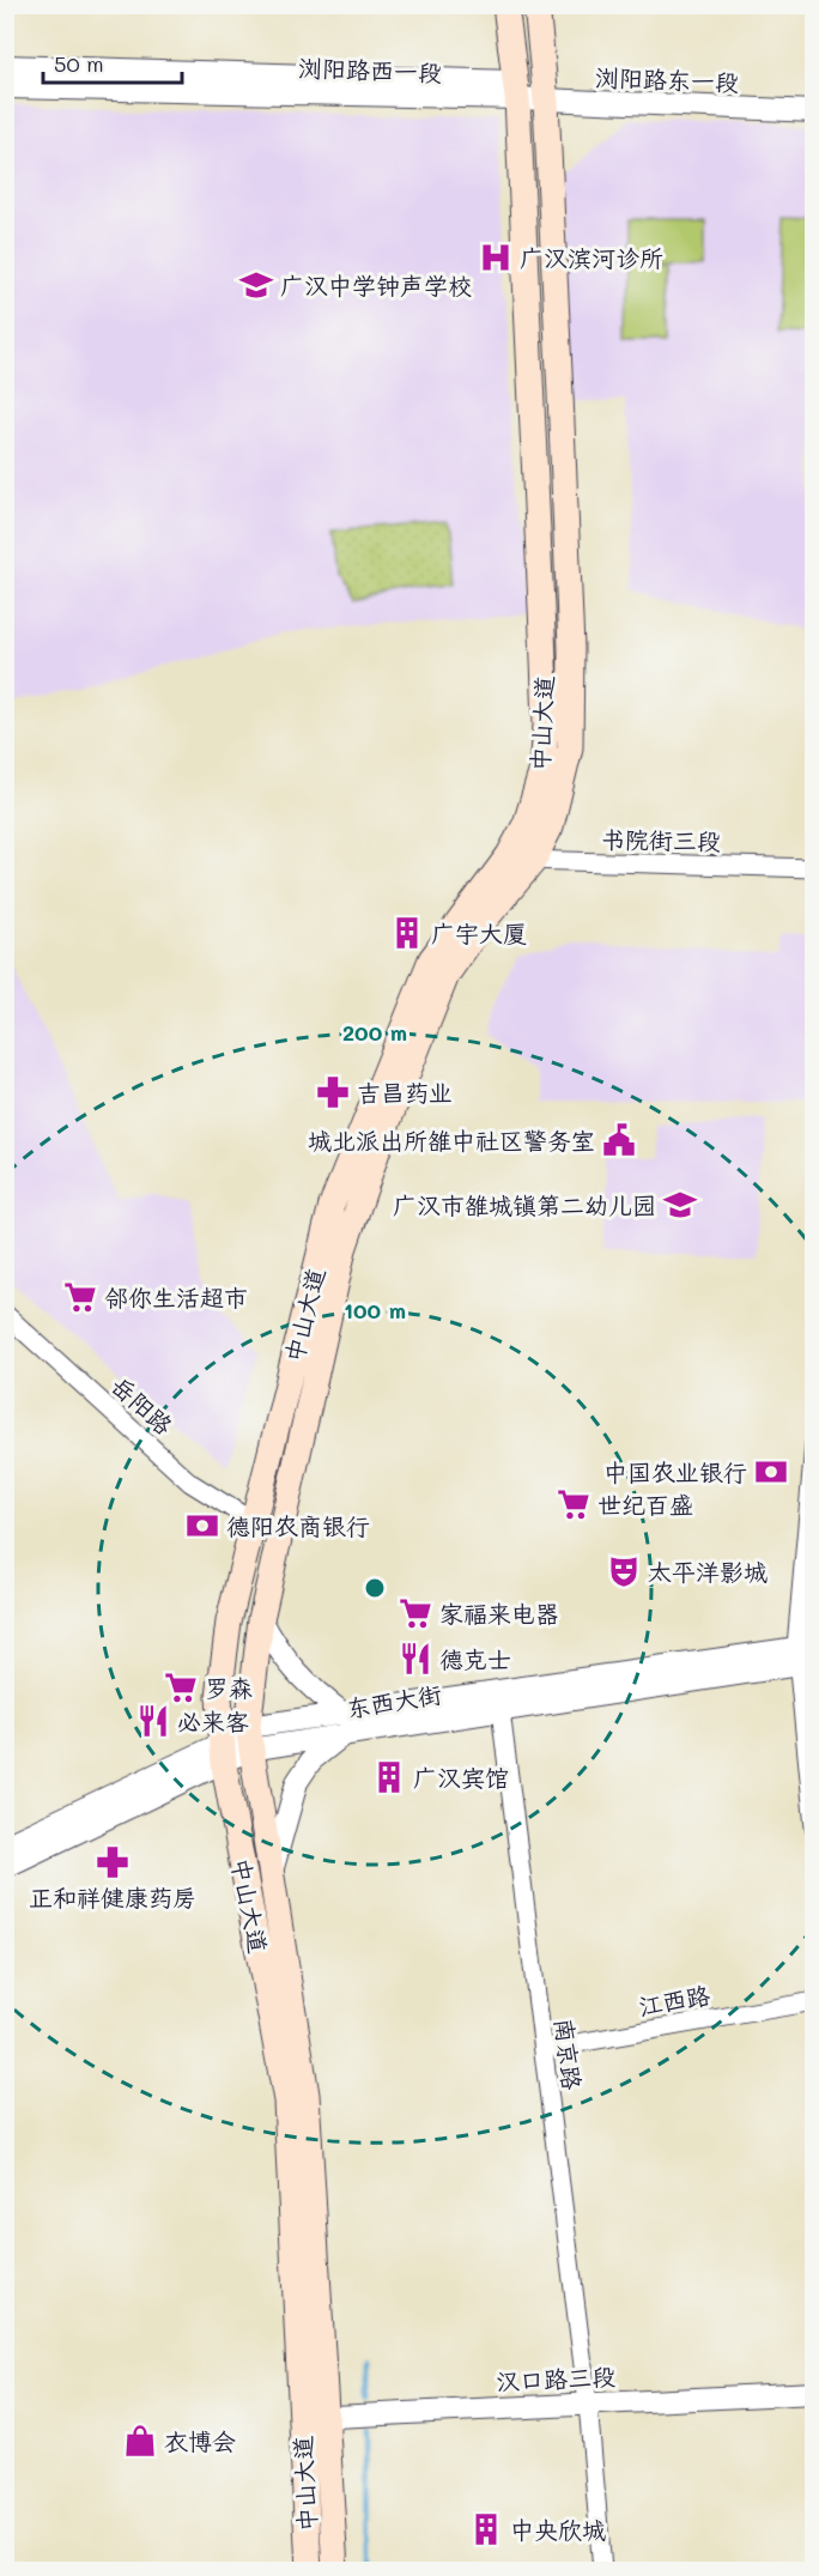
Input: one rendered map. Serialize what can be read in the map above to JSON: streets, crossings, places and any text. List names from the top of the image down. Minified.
{"streets":{"main road":["中山大道"],"street":["浏阳路西一段","浏阳路东一段","书院街三段","岳阳路","东西大街","江西路","南京路","汉口路三段"]},"crossings":[["浏阳路西一段","浏阳路东一段"],["浏阳路西一段","中山大道"],["浏阳路东一段","中山大道"],["中山大道","书院街三段"],["中山大道","岳阳路"],["中山大道","东西大街"],["中山大道","汉口路三段"],["东西大街","南京路"],["江西路","南京路"],["南京路","汉口路三段"]],"places":{"hospital":["广汉滨河诊所"],"school or university":["广汉中学钟声学校","广汉市雒城镇第二幼儿园"],"building":["广宇大厦","广汉宾馆","中央欣城"],"pharmacy":["吉昌药业","正和祥健康药房"],"public building":["城北派出所雒中社区警务室"],"supermarket":["邻你生活超市","世纪百盛","家福来电器","罗森"],"bank":["中国农业银行","德阳农商银行"],"theatre":["太平洋影城"],"restaurant":["德克士","必来客"],"shop":["衣博会"]},"scale_bar":"50 m","rings":["200 m","100 m"]}
